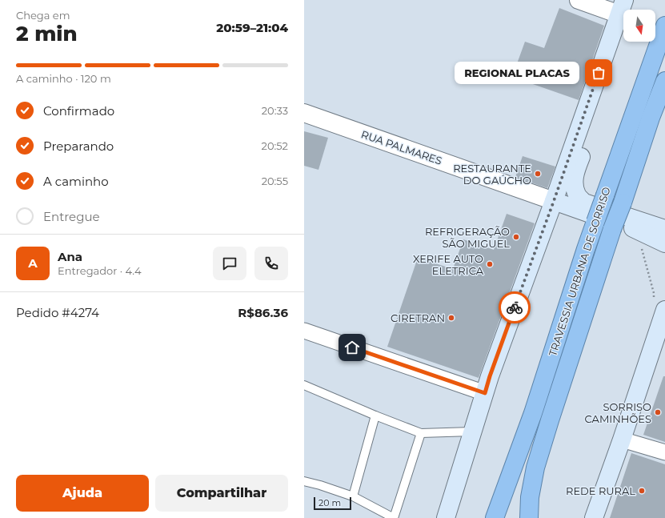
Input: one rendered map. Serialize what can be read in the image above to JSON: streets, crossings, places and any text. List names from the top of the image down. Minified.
{"streets":{"highway":["TRAVESSIA URBANA DE SORRISO"],"street":["RUA PALMARES"]},"places":["REGIONAL PLACAS","RESTAURANTE DO GAÚCHO","REFRIGERAÇÃO SÃO MIGUEL","XERIFE AUTO ELETRICA","CIRETRAN","SORRISO CAMINHÕES","REDE RURAL"],"scale_bar":"20 m","north":"bottom","page":{"heading":["2 min","Chega em","20:59–21:04"],"panel":["Ana","Entregador · 4.4","Pedido #4274","R$86.36"],"bar":"A caminho · 120 m","bubble":"REGIONAL PLACAS","list":[["Confirmado","20:33"],["Preparando","20:52"],["A caminho","20:55"],"Entregue"],"round":"A","buttons":["Ajuda","Compartilhar"],"scale":"20 m"}}
